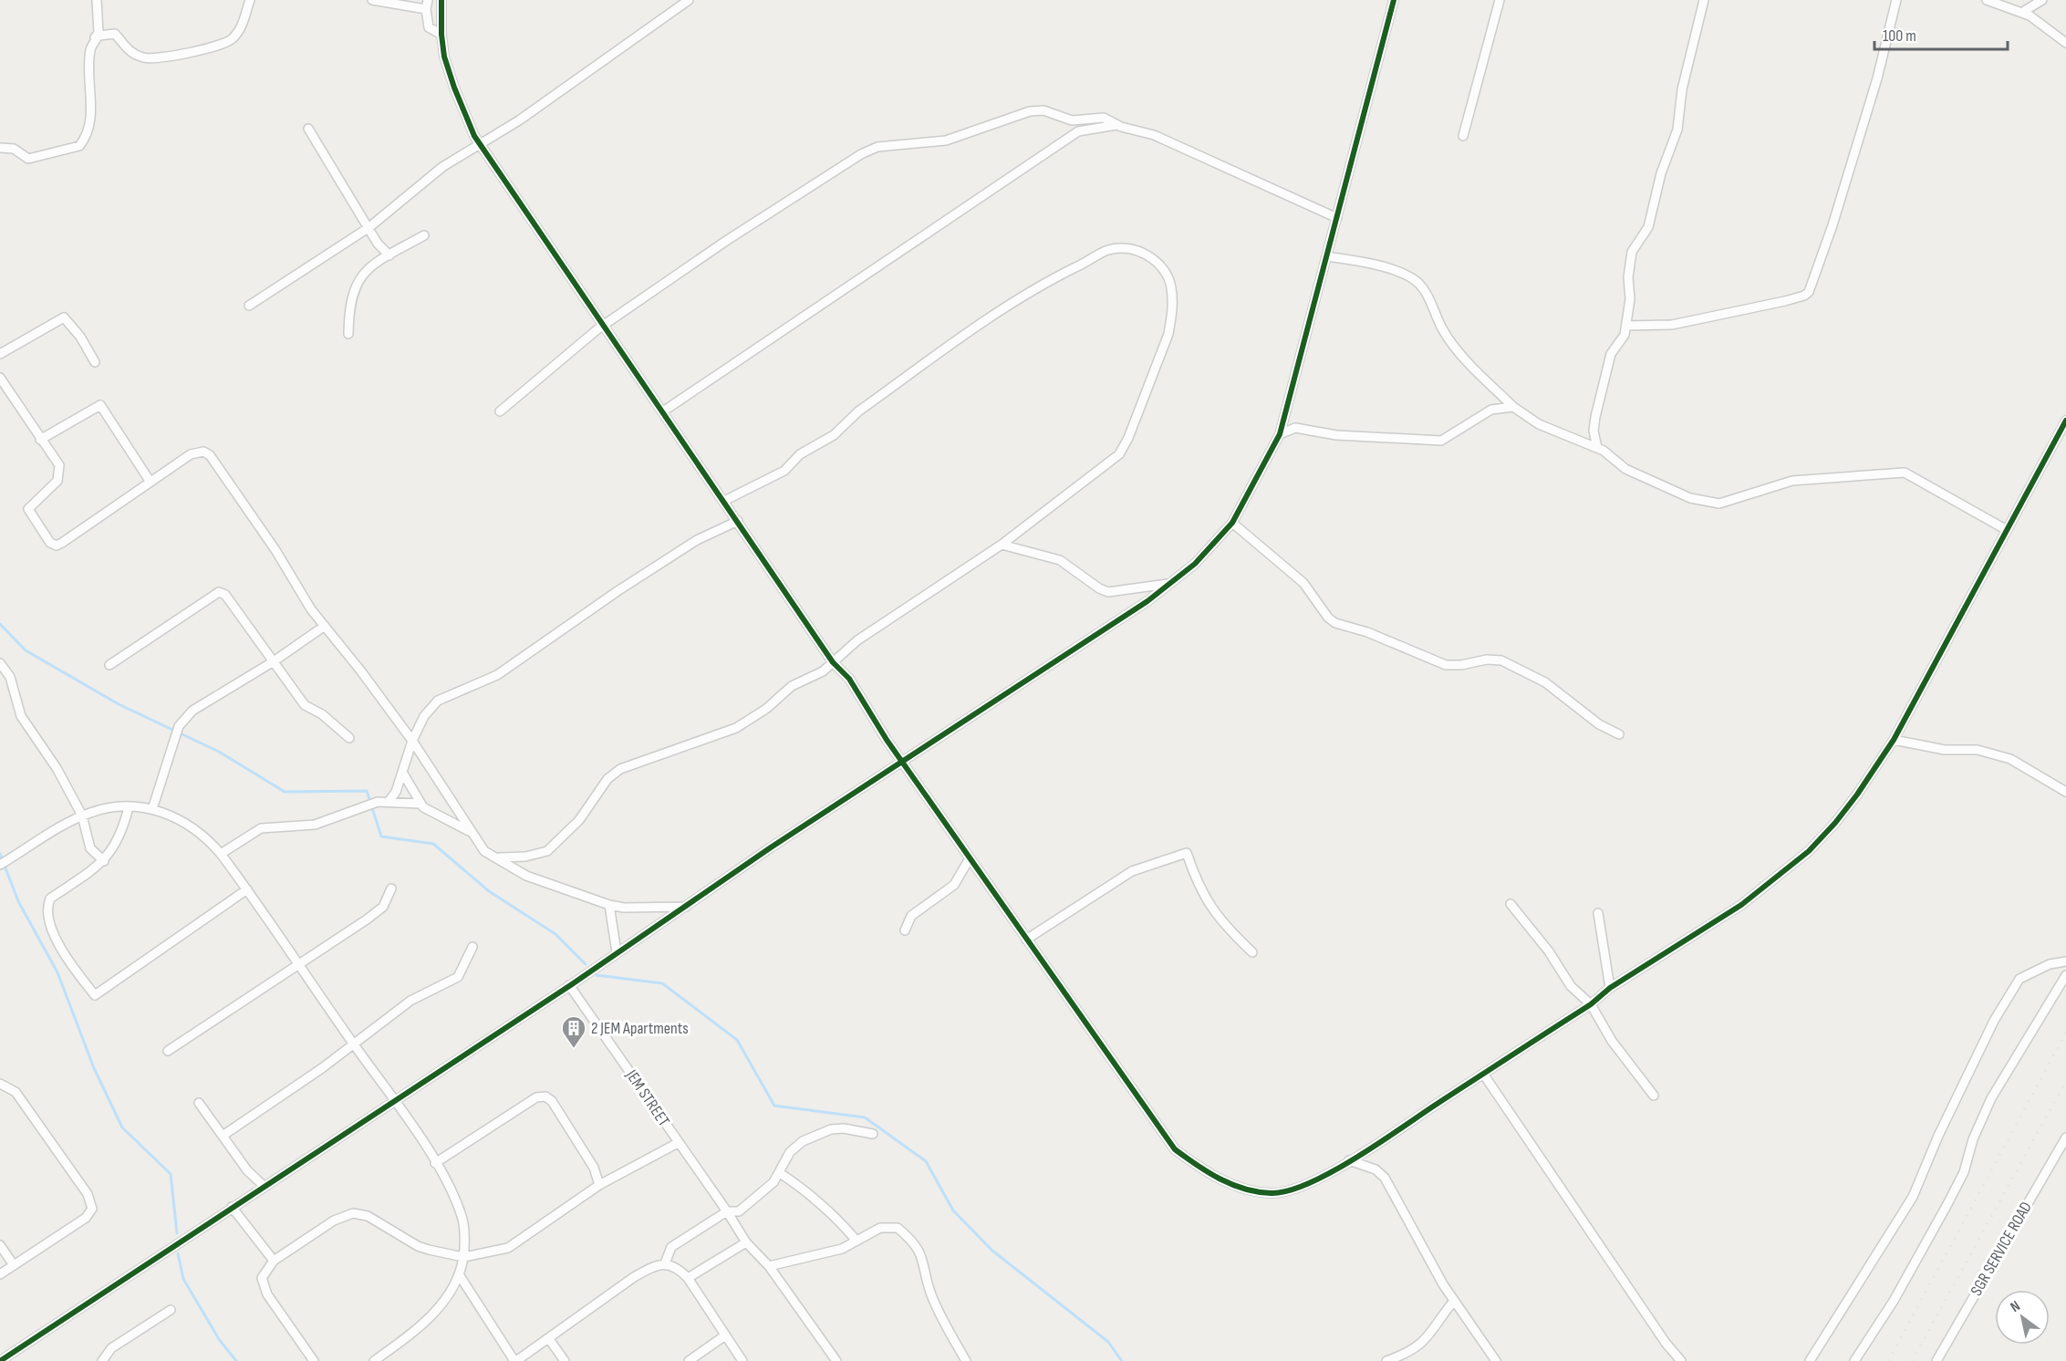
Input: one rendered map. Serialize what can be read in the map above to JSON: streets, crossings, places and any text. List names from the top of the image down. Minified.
{"streets":{"street":["JEM STREET","SGR SERVICE ROAD"]},"places":{"building":["2 JEM Apartments"]},"scale_bar":"100 m","north":"top left"}
